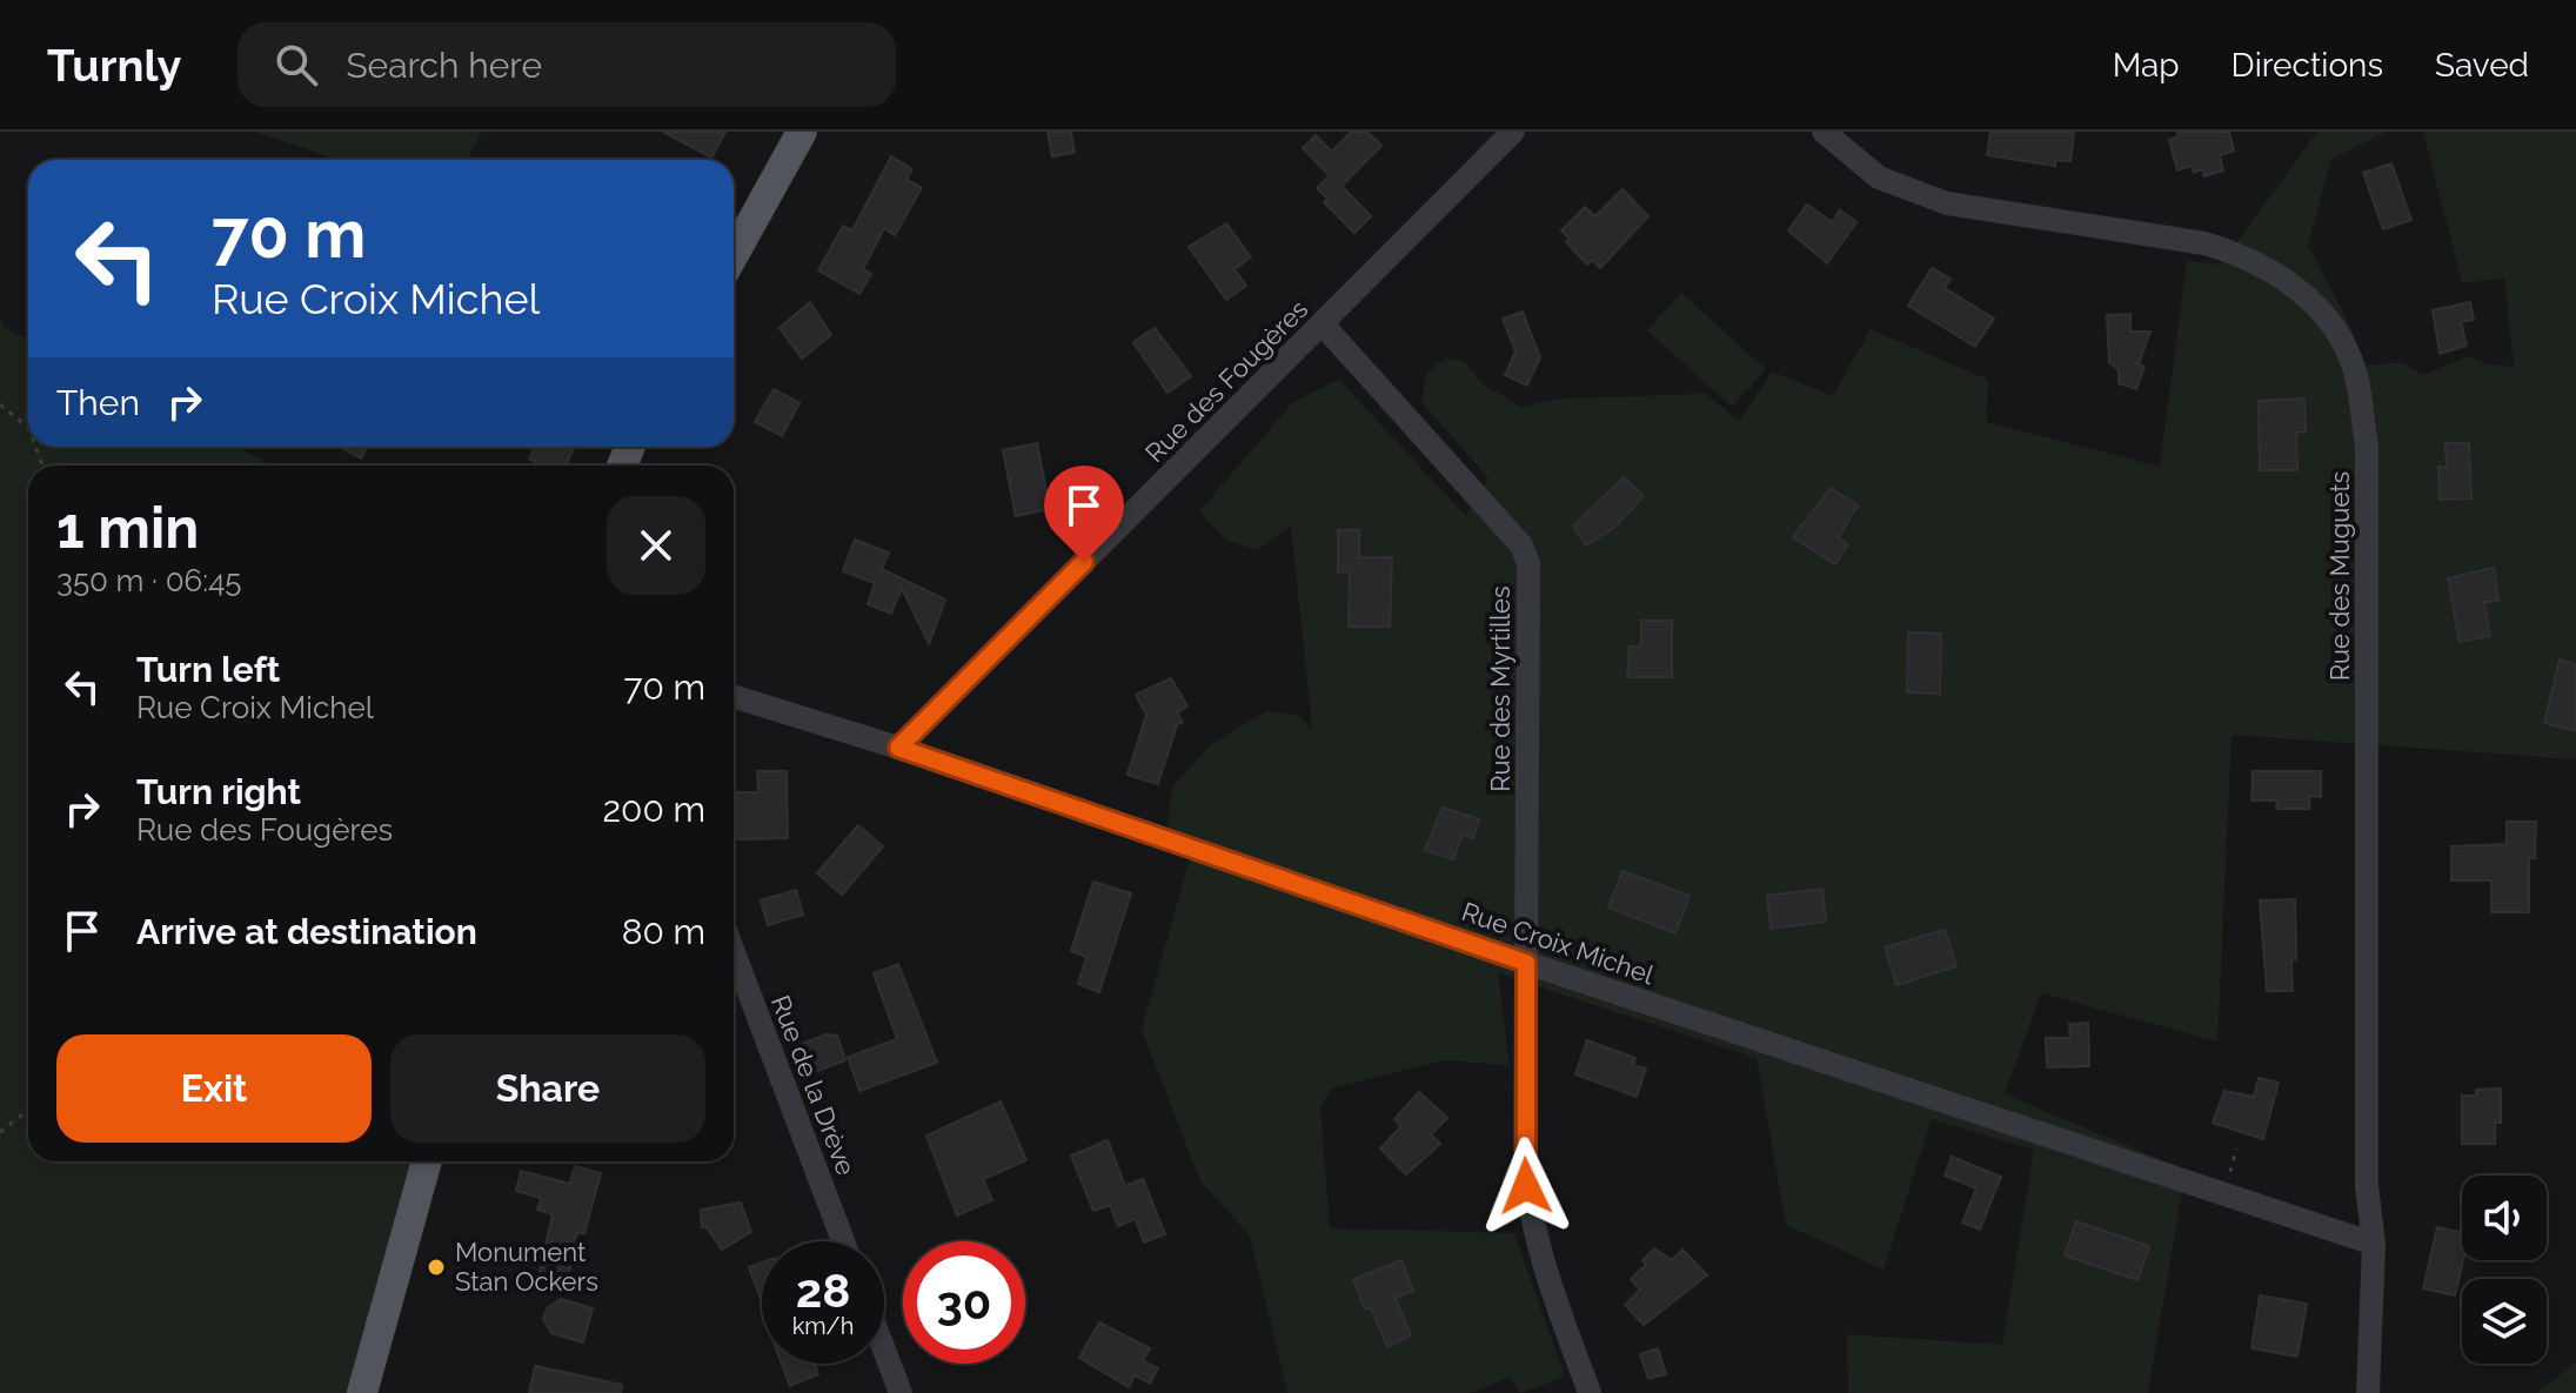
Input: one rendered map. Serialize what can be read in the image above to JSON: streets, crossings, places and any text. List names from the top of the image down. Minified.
{"streets":{"street":["Rue des Fougères","Rue des Muguets","Rue des Myrtilles","Rue Croix Michel","Rue de la Drève"]},"crossings":[["Rue des Fougères","Rue des Myrtilles"],["Rue des Fougères","Rue Croix Michel"],["Rue des Muguets","Rue Croix Michel"],["Rue des Myrtilles","Rue Croix Michel"]],"places":["Monument Stan Ockers"],"page":{"header":"Turnly","search":"Search here","nav":["Map","Directions","Saved"],"turn":["70 m","Rue Croix Michel"],"then":"Then","heading":["1 min","350 m · 06:45"],"list":[{"name":"Turn left","note":"Rue Croix Michel","value":"70 m"},{"name":"Turn right","note":"Rue des Fougères","value":"200 m"},{"name":"Arrive at destination","value":"80 m"}],"buttons":["Exit","Share"],"speed":"28 km/h","limit":"30"}}
